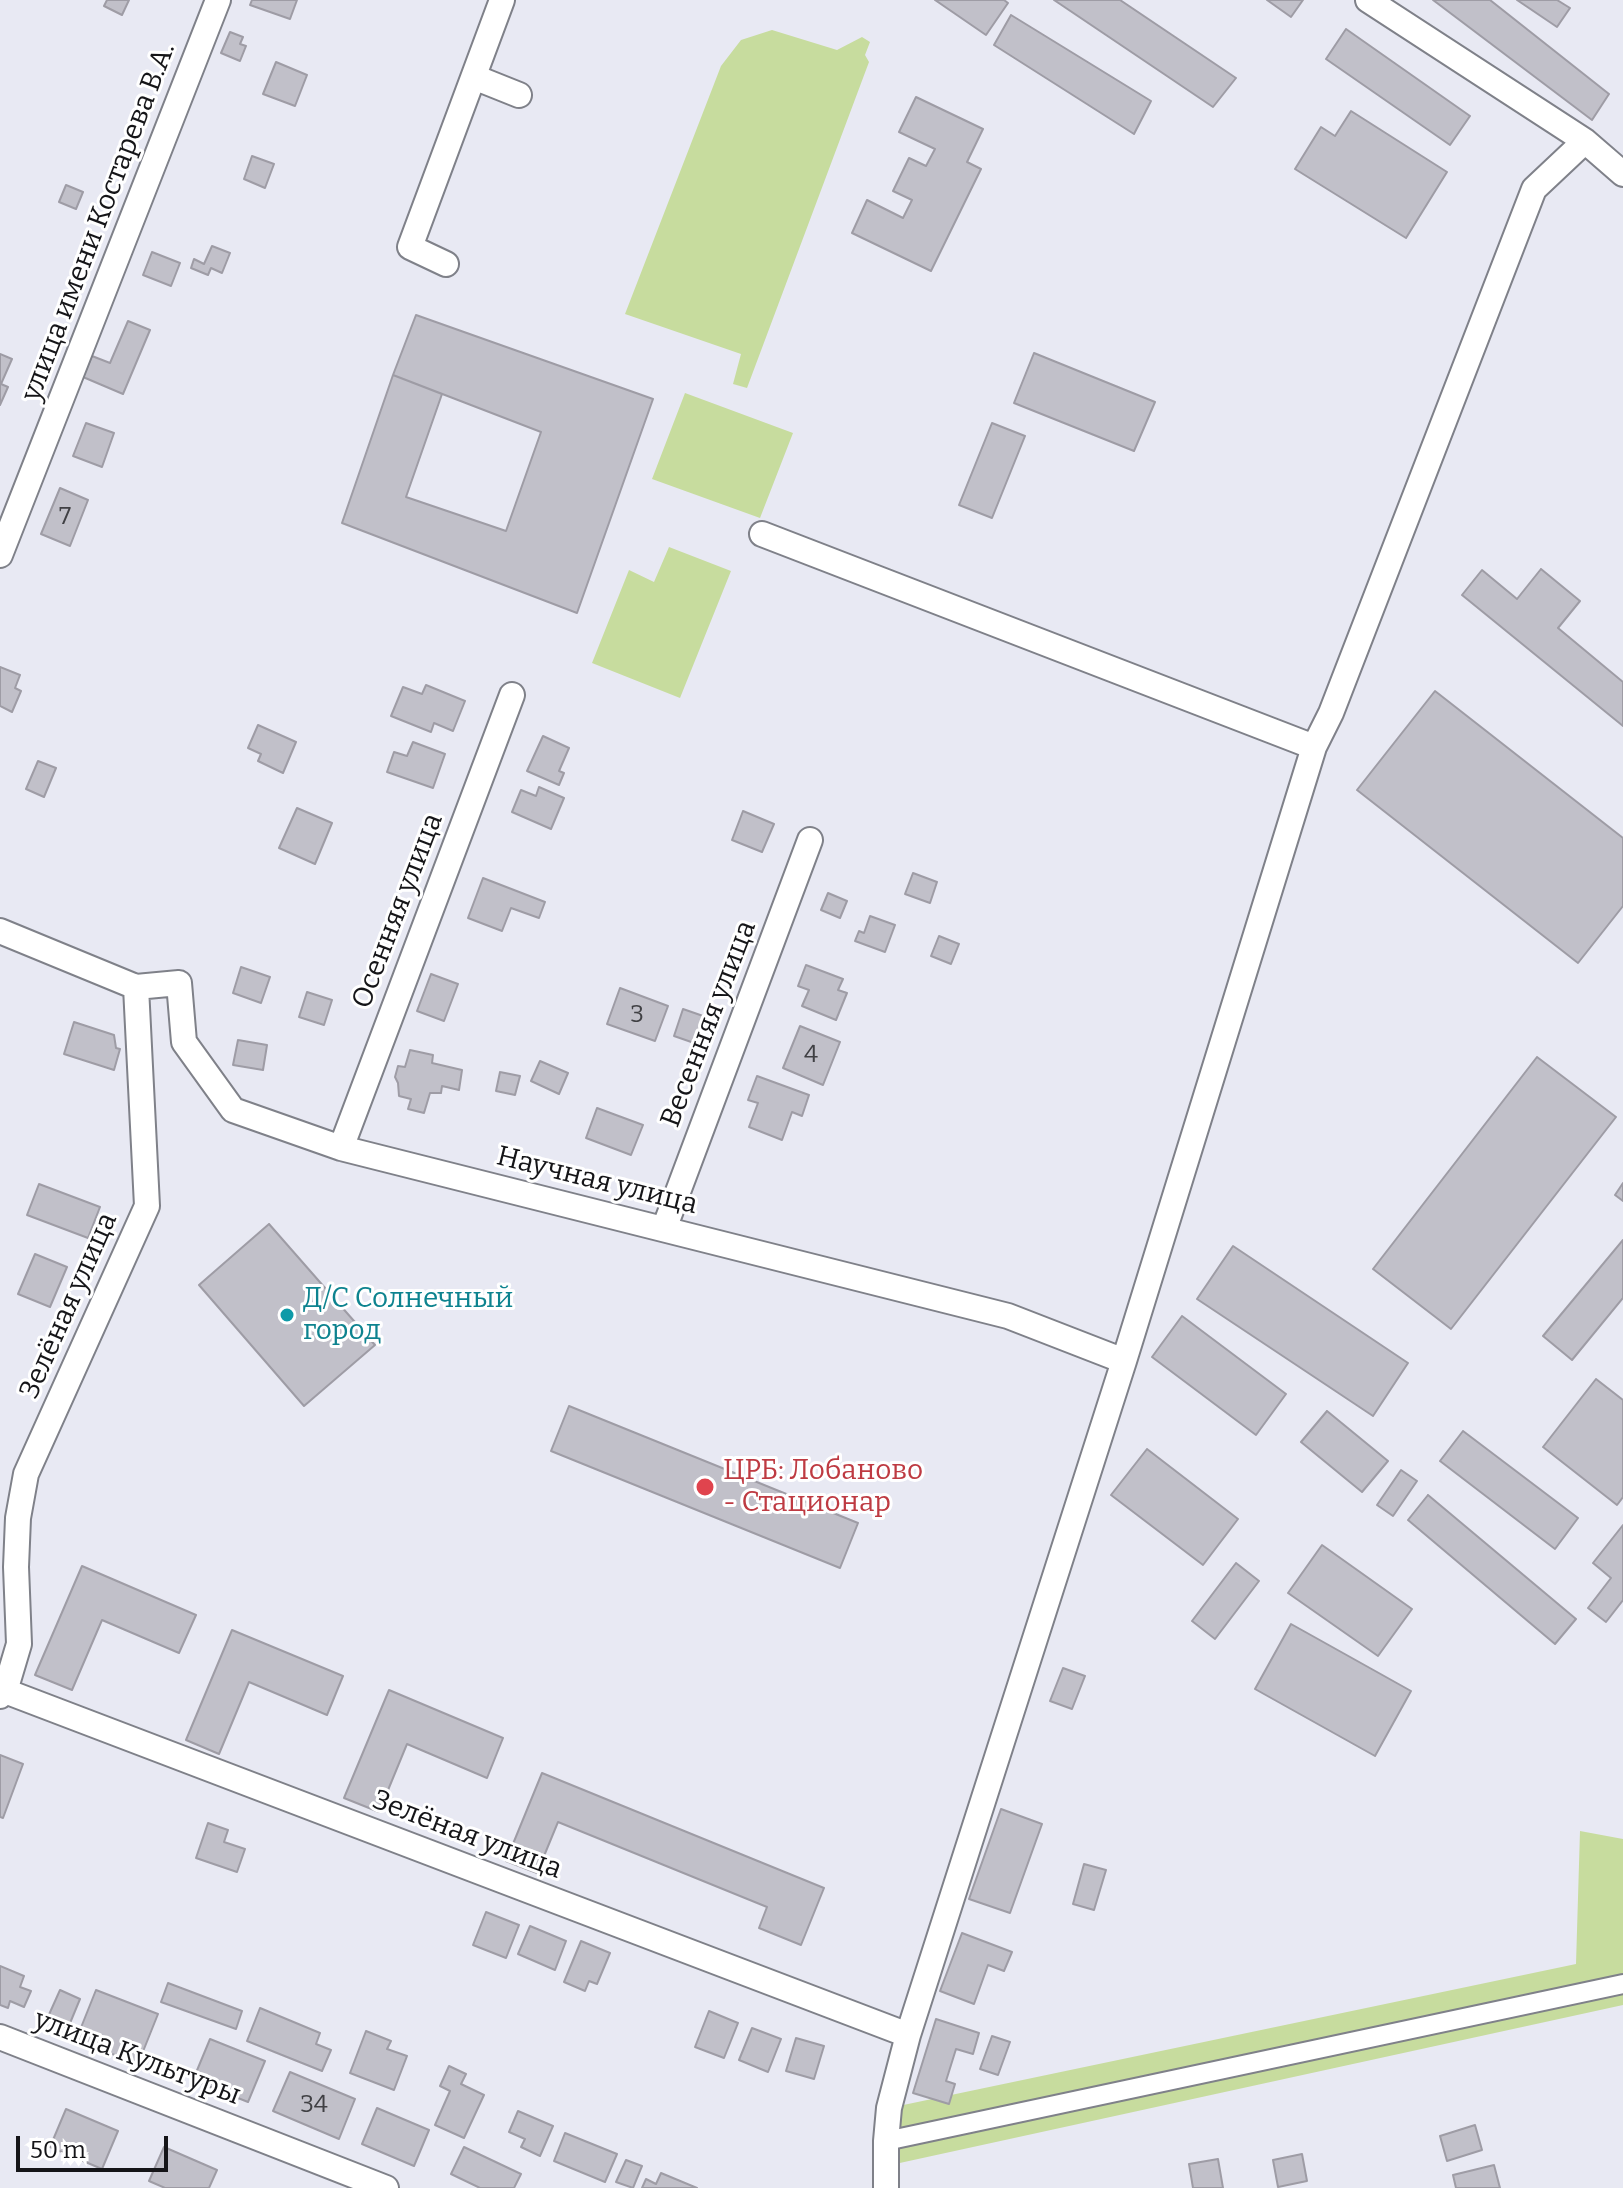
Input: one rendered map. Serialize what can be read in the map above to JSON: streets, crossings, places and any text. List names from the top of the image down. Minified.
{"streets":{"street":["улица имени Костарева В.А.","Осенняя улица","Весенняя улица","Научная улица","Зелёная улица","улица Культуры"]},"crossings":[["Осенняя улица","Научная улица"],["Весенняя улица","Научная улица"],["Научная улица","Зелёная улица"]],"places":["Д/С Солнечный город","ЦРБ: Лобаново - Стационар"],"house_numbers":["7","3","4","34"],"scale_bar":"50 m"}
